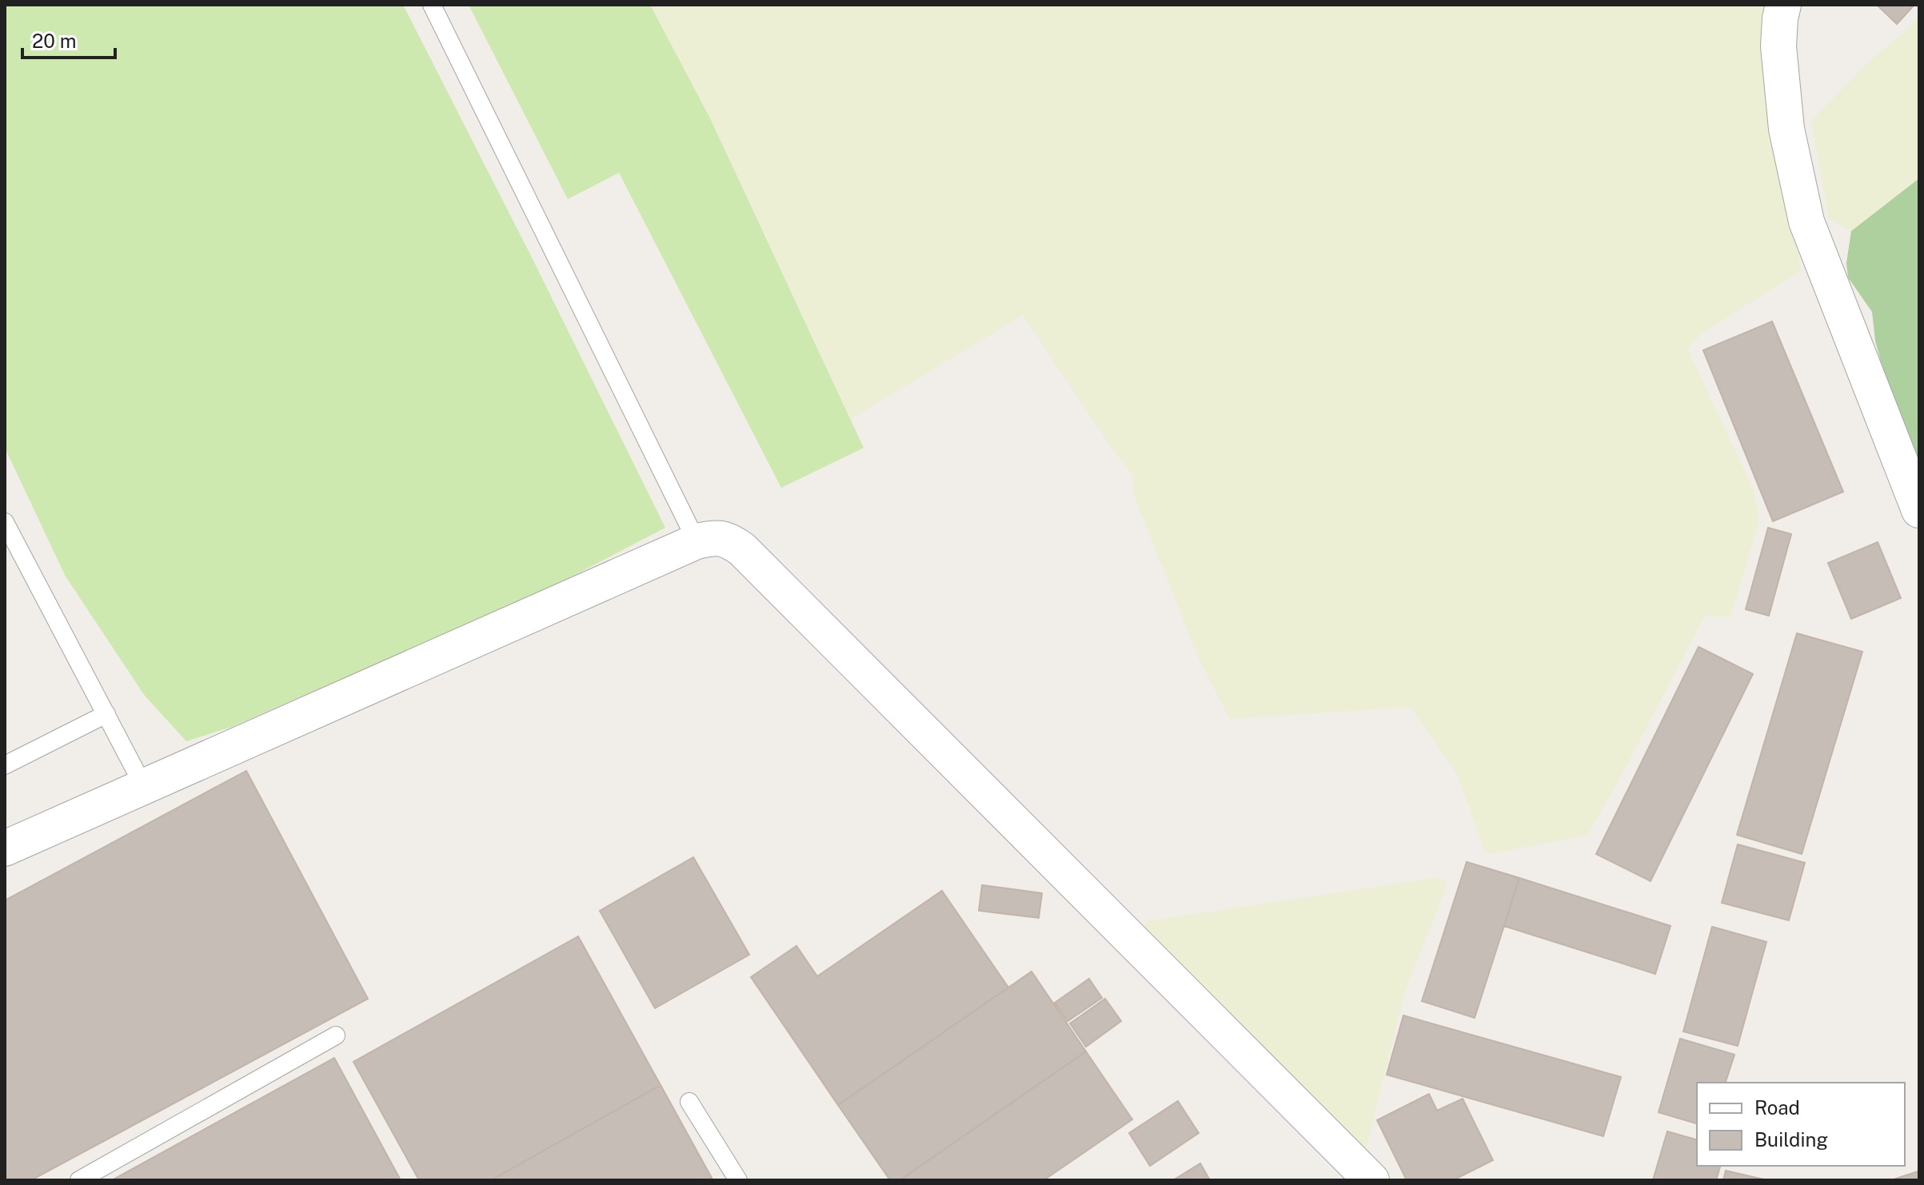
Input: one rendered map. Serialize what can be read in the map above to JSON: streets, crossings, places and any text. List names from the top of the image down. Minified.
{"legend":["Road","Building"],"scale_bar":"20 m"}
